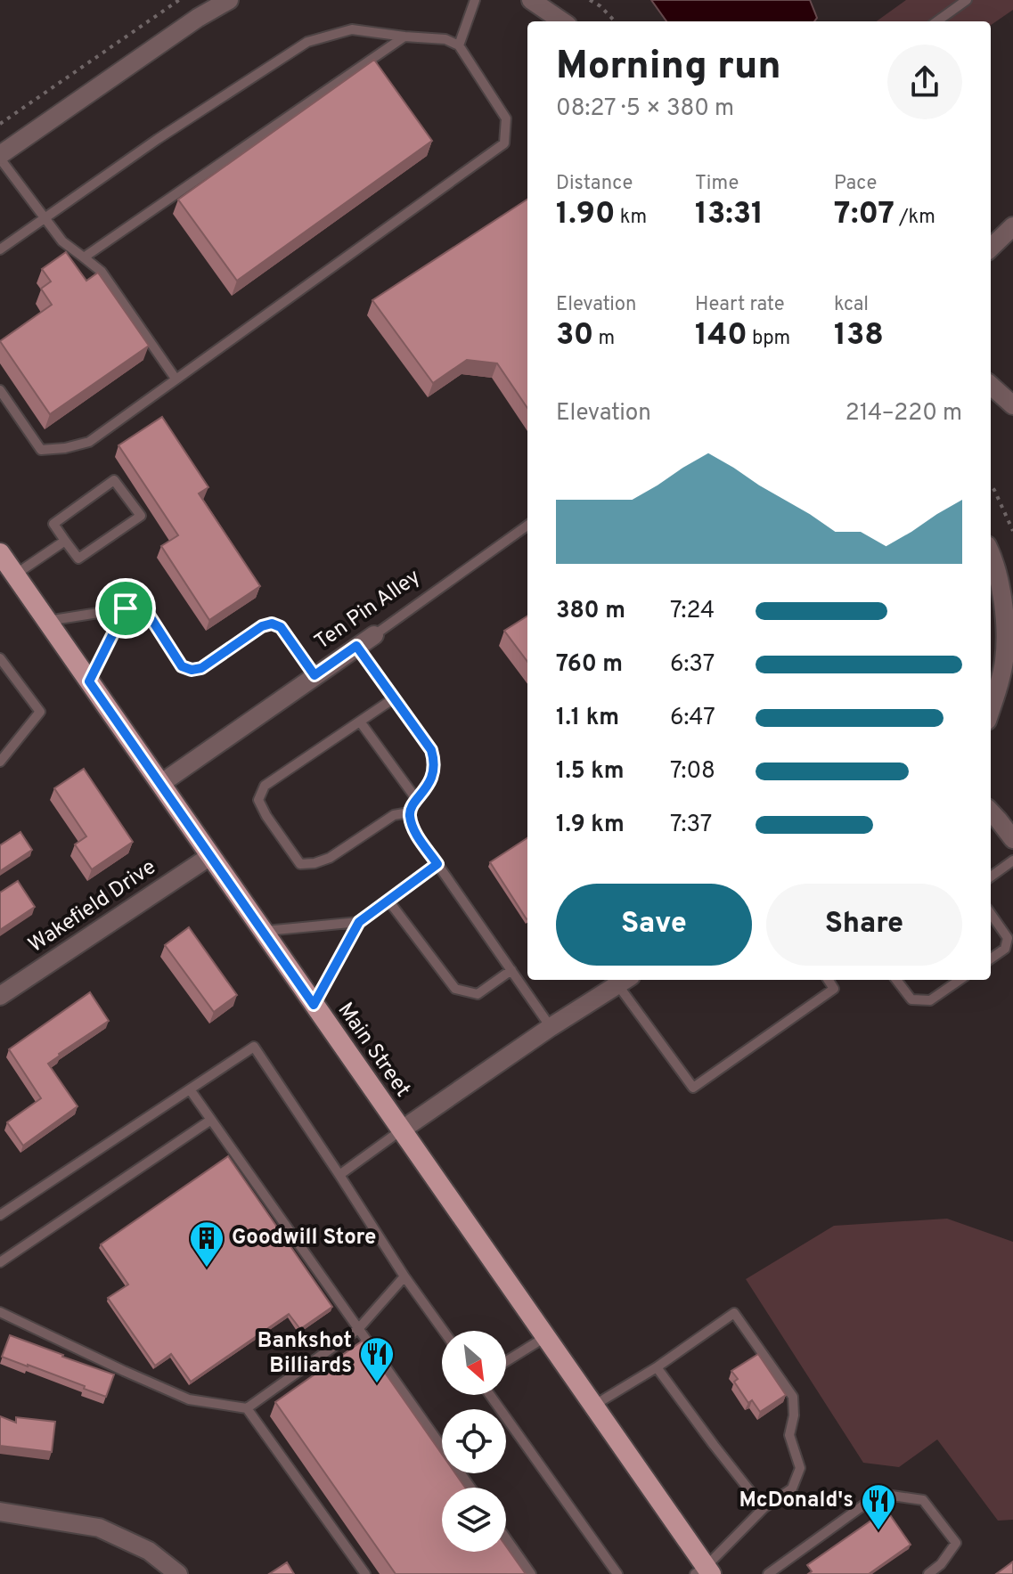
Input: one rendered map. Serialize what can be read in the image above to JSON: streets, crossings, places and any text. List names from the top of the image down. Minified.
{"streets":{"main road":["Main Street"],"street":["Ten Pin Alley","Wakefield Drive"]},"crossings":[["Ten Pin Alley","Main Street"],["Wakefield Drive","Main Street"]],"places":{"building":["Goodwill Store"],"restaurant":["Bankshot Billiards","McDonald's"]},"north":"bottom right","page":{"heading":["Morning run","08:27 · 5 × 380 m"],"stats":[["Distance","1.90 km"],["Time","13:31"],["Pace","7:07 /km"],["Elevation","30 m"],["Heart rate","140 bpm"],["kcal","138"]],"chart":["Elevation","214–220 m"],"list":[{"name":"380 m","note":"7:24"},{"name":"760 m","note":"6:37"},{"name":"1.1 km","note":"6:47"},{"name":"1.5 km","note":"7:08"},{"name":"1.9 km","note":"7:37"}],"buttons":["Save","Share"]}}
